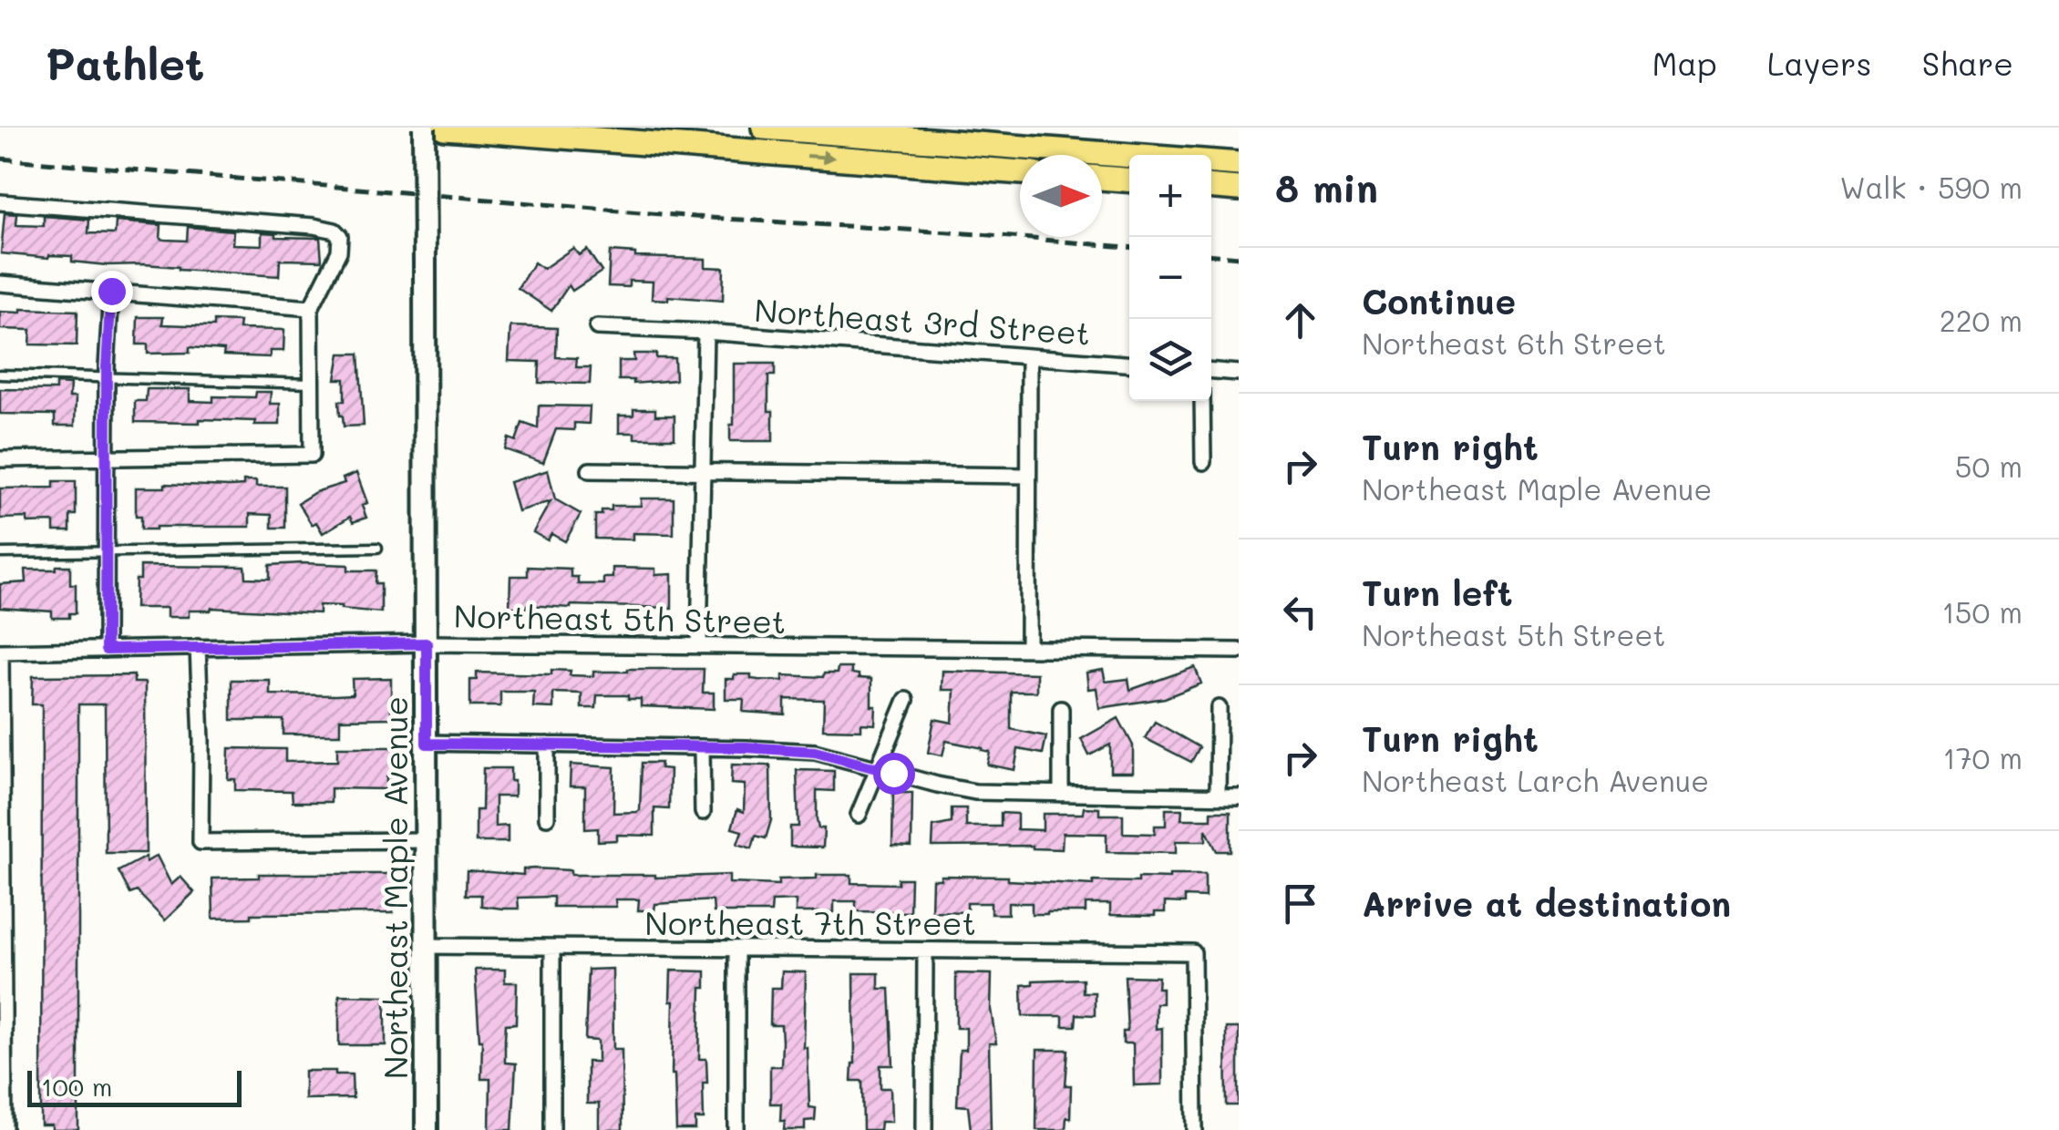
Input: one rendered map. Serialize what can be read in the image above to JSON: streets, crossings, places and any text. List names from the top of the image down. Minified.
{"streets":{"main road":["Northeast Maple Avenue"],"street":["Northeast 3rd Street","Northeast 5th Street","Northeast 7th Street"]},"crossings":[["Northeast 5th Street","Northeast Maple Avenue"],["Northeast Maple Avenue","Northeast 7th Street"]],"scale_bar":"100 m","north":"right","page":{"header":"Pathlet","nav":["Map","Layers","Share"],"heading":["8 min","Walk · 590 m"],"map_buttons":["+","−"],"list":[["Continue","Northeast 6th Street","220 m"],["Turn right","Northeast Maple Avenue","50 m"],["Turn left","Northeast 5th Street","150 m"],["Turn right","Northeast Larch Avenue","170 m"],"Arrive at destination"],"scale":"100 m"}}
